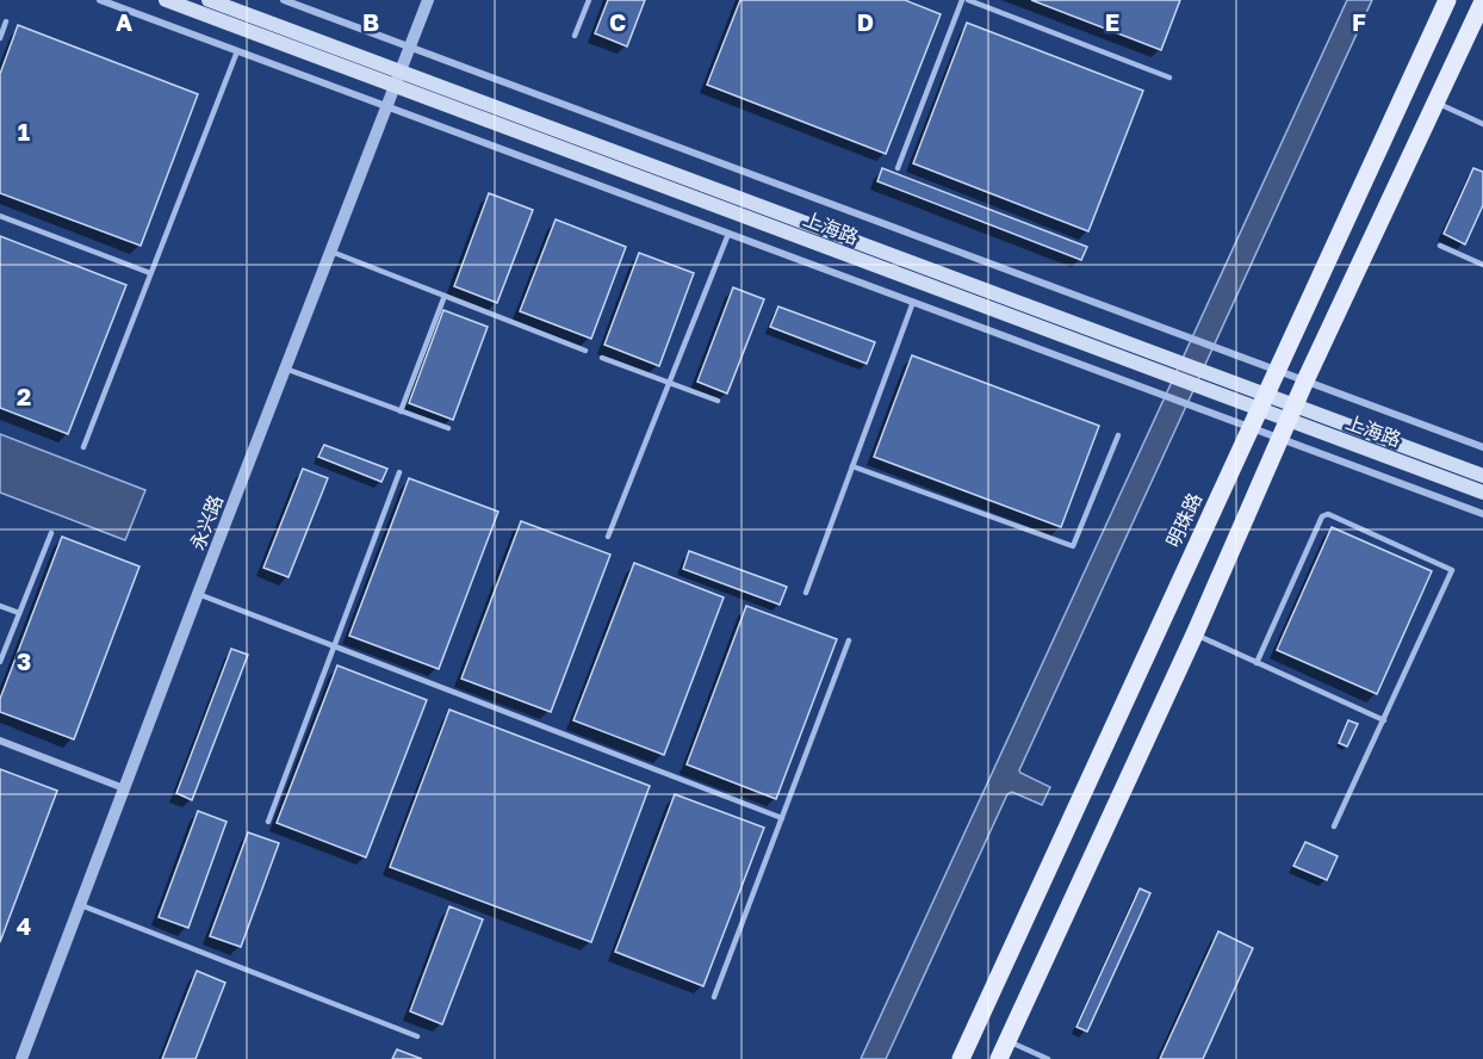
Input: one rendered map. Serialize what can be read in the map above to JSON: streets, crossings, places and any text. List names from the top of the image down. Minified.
{"streets":{"main road":["上海路","明珠路"],"street":["永兴路"]},"crossings":[["上海路","明珠路"],["上海路","永兴路"]],"grid":{"columns":["A","B","C","D","E","F"],"rows":["1","2","3","4"]}}
